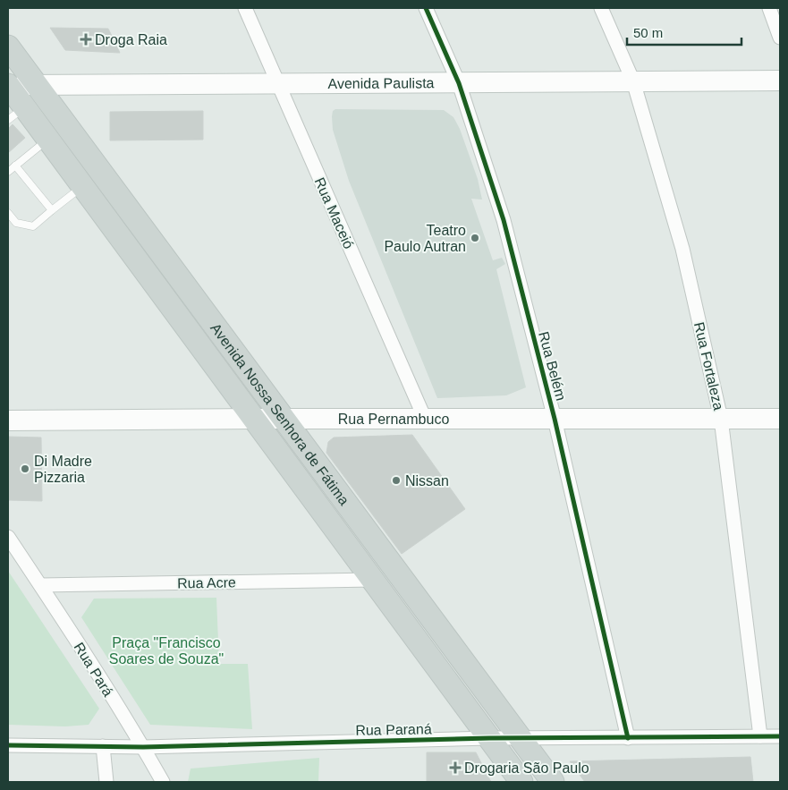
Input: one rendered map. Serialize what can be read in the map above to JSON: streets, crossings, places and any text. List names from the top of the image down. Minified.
{"streets":{"main road":["Avenida Paulista","Avenida Nossa Senhora de Fátima","Rua Pernambuco"],"street":["Rua Maceió","Rua Belém","Rua Fortaleza","Rua Acre","Rua Pará","Rua Paraná"]},"crossings":[["Avenida Paulista","Rua Maceió"],["Avenida Paulista","Rua Belém"],["Avenida Paulista","Rua Fortaleza"],["Avenida Paulista","Avenida Nossa Senhora de Fátima"],["Rua Maceió","Rua Pernambuco"],["Rua Belém","Rua Pernambuco"],["Rua Belém","Rua Paraná"],["Rua Fortaleza","Rua Pernambuco"],["Rua Fortaleza","Rua Paraná"],["Avenida Nossa Senhora de Fátima","Rua Pernambuco"],["Avenida Nossa Senhora de Fátima","Rua Acre"],["Avenida Nossa Senhora de Fátima","Rua Paraná"],["Rua Acre","Rua Pará"],["Rua Pará","Rua Paraná"]],"parks":["Praça \"Francisco Soares de Souza\""],"places":{"health":["Droga Raia","Drogaria São Paulo"],"other":["Teatro Paulo Autran","Di Madre Pizzaria","Nissan"]},"scale_bar":"50 m"}
